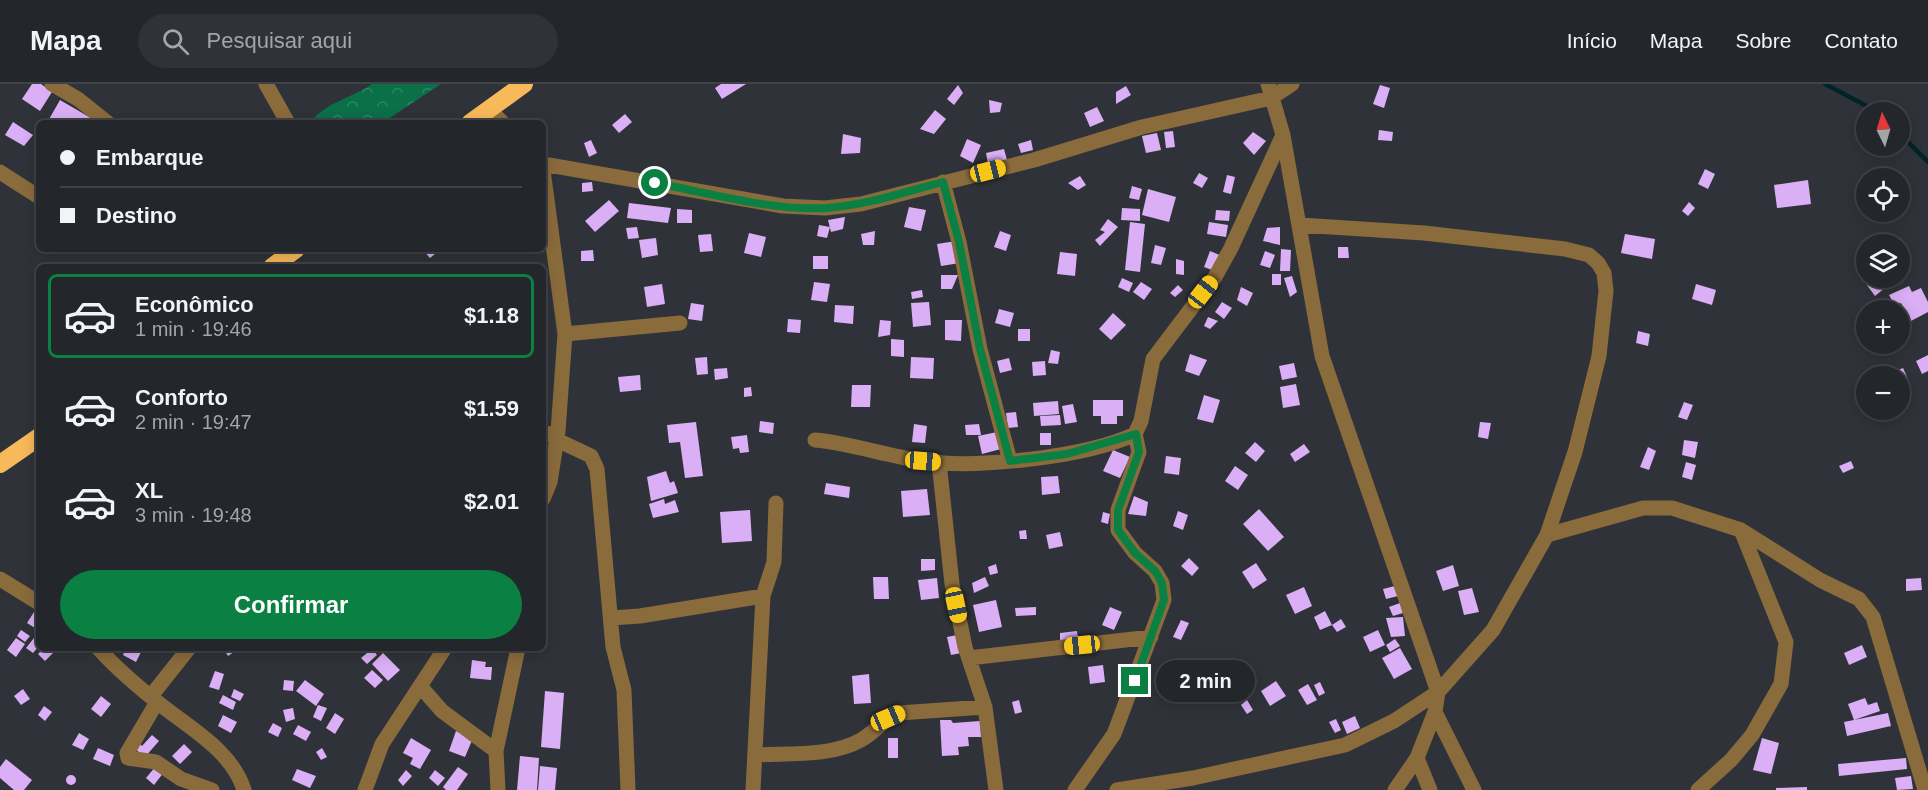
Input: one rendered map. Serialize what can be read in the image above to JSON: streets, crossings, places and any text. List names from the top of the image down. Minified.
{"north":"top","page":{"header":"Mapa","search":"Pesquisar aqui","nav":["Início","Mapa","Sobre","Contato"],"map_buttons":["+","−"],"banner":["Embarque","Destino"],"list":[{"name":"Econômico","note":"1 min · 19:46","value":"$1.18"},{"name":"Conforto","note":"2 min · 19:47","value":"$1.59"},{"name":"XL","note":"3 min · 19:48","value":"$2.01"}],"buttons":"Confirmar","bubble":"2 min"}}
